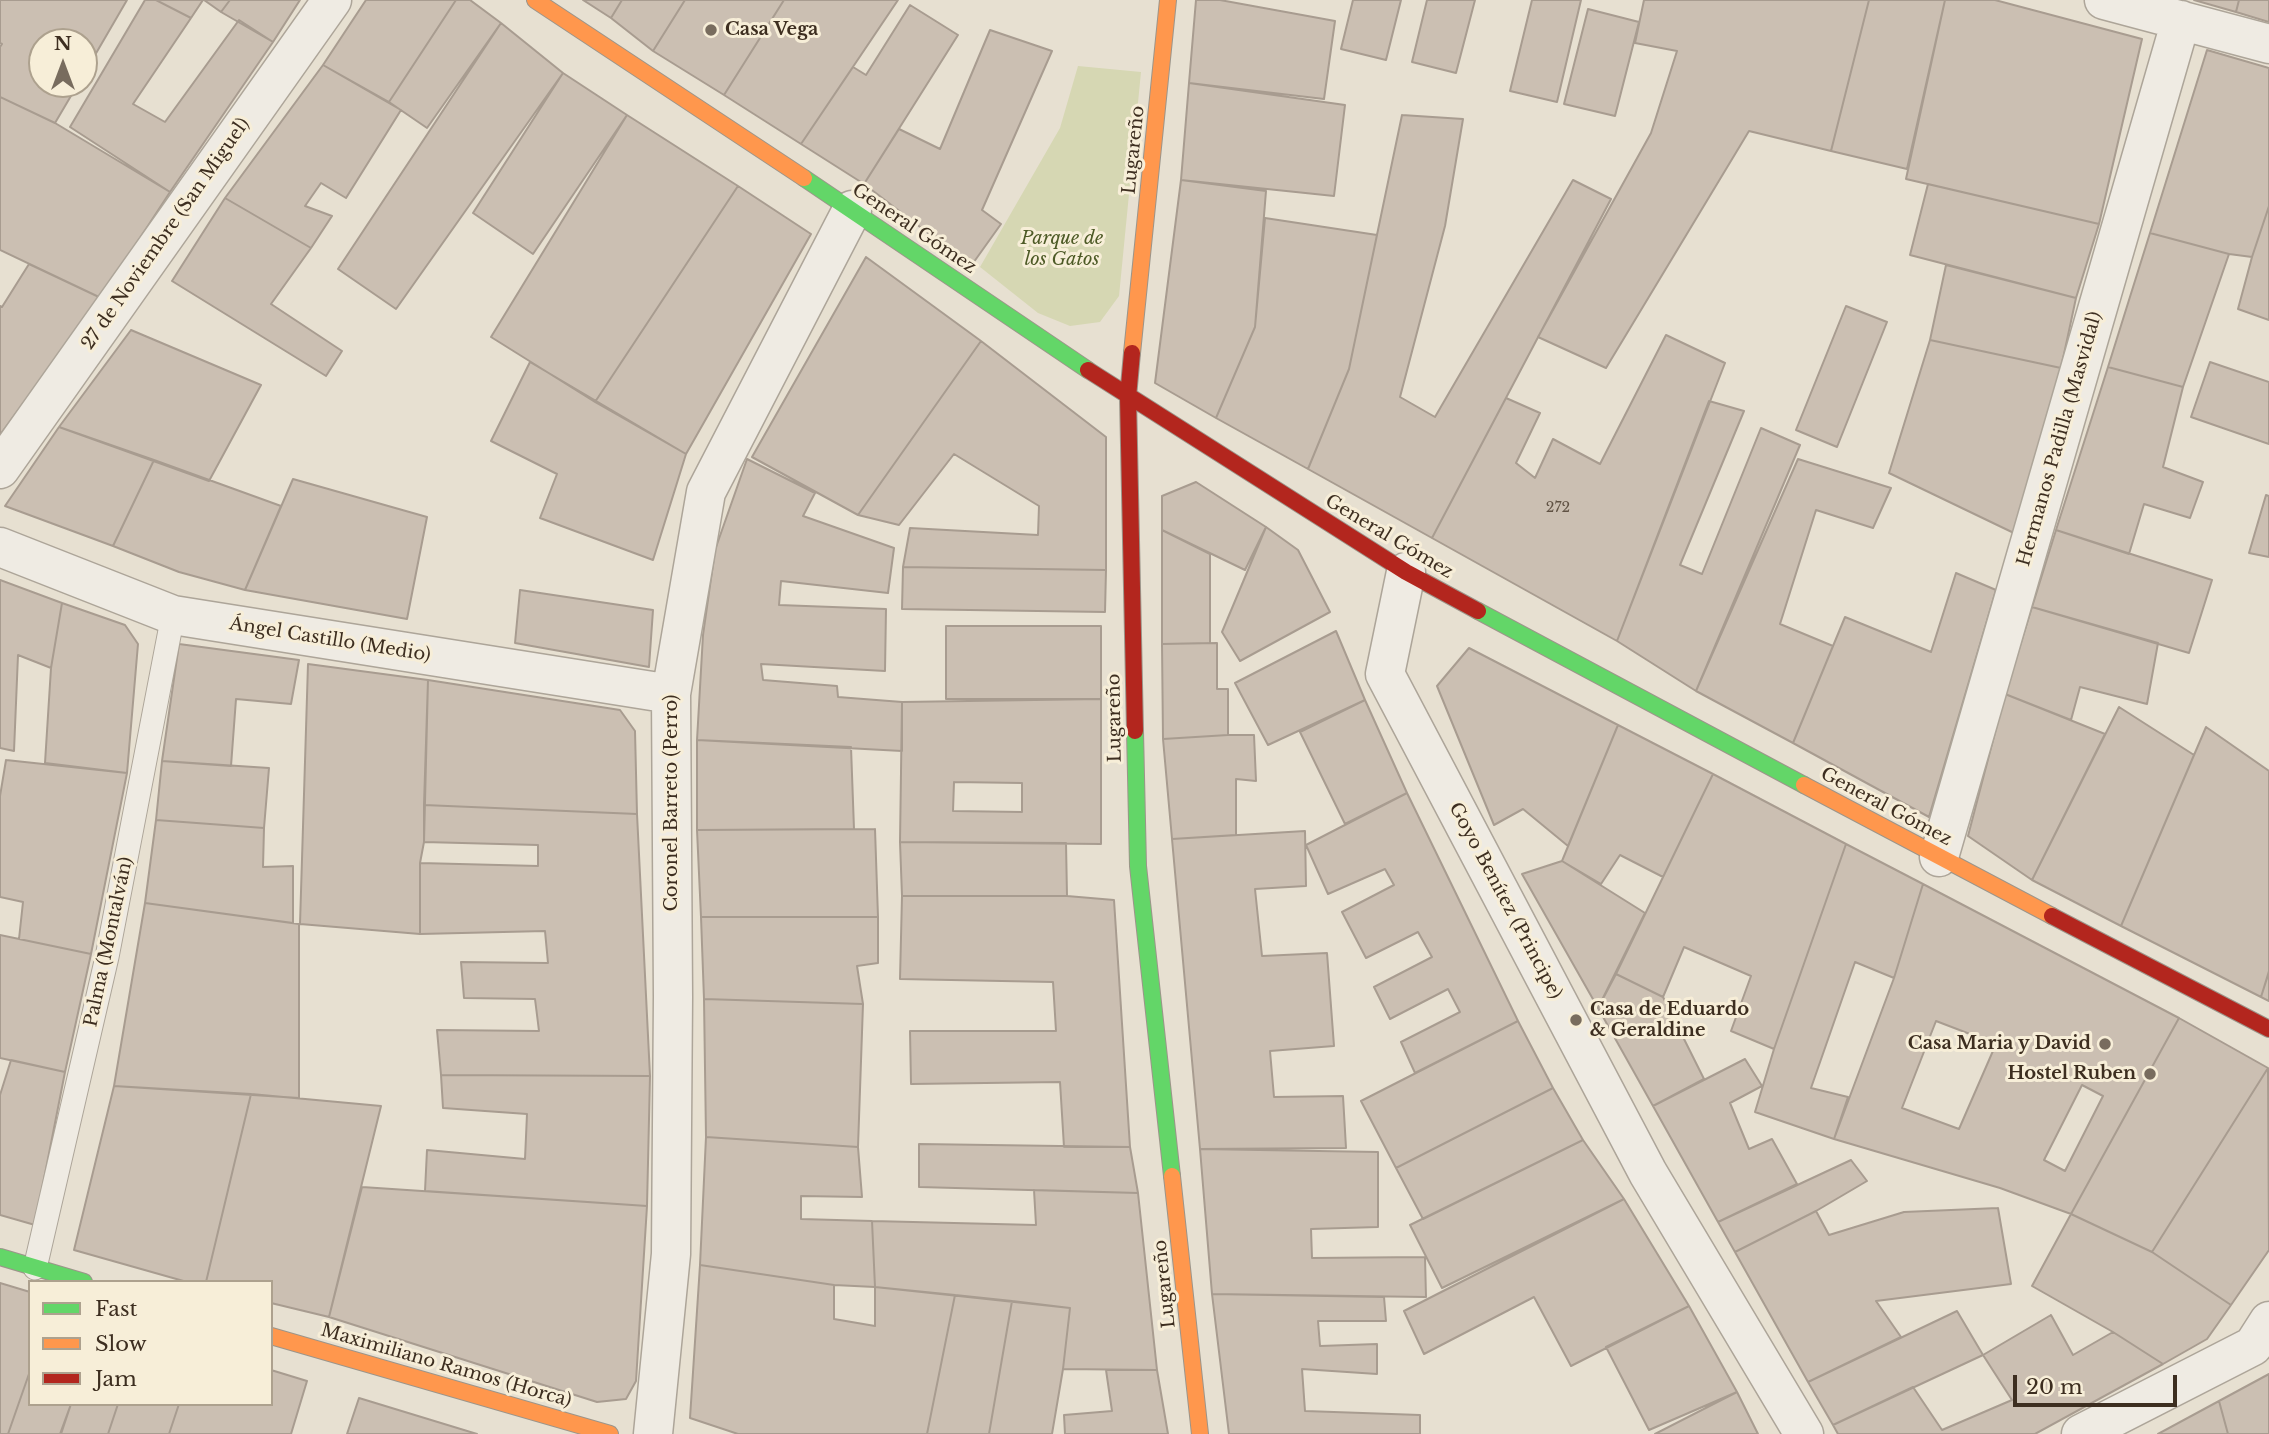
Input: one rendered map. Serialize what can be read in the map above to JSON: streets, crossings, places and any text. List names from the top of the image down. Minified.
{"streets":{"main road":["Lugareño","General Gómez","Maximiliano Ramos (Horca)"],"street":["27 de Noviembre (San Miguel)","Hermanos Padilla (Masvidal)","Ángel Castillo (Medio)","Coronel Barreto (Perro)","Goyo Benítez (Principe)"],"lane":["Palma (Montalván)"]},"crossings":[["Lugareño","General Gómez"],["General Gómez","Hermanos Padilla (Masvidal)"],["General Gómez","Coronel Barreto (Perro)"],["General Gómez","Goyo Benítez (Principe)"],["Ángel Castillo (Medio)","Coronel Barreto (Perro)"],["Ángel Castillo (Medio)","Palma (Montalván)"]],"parks":["Parque de los Gatos"],"places":["Casa Vega","Casa de Eduardo & Geraldine","Casa Maria y David","Hostel Ruben"],"house_numbers":["272"],"legend":["Fast","Slow","Jam"],"scale_bar":"20 m","north":"top"}
